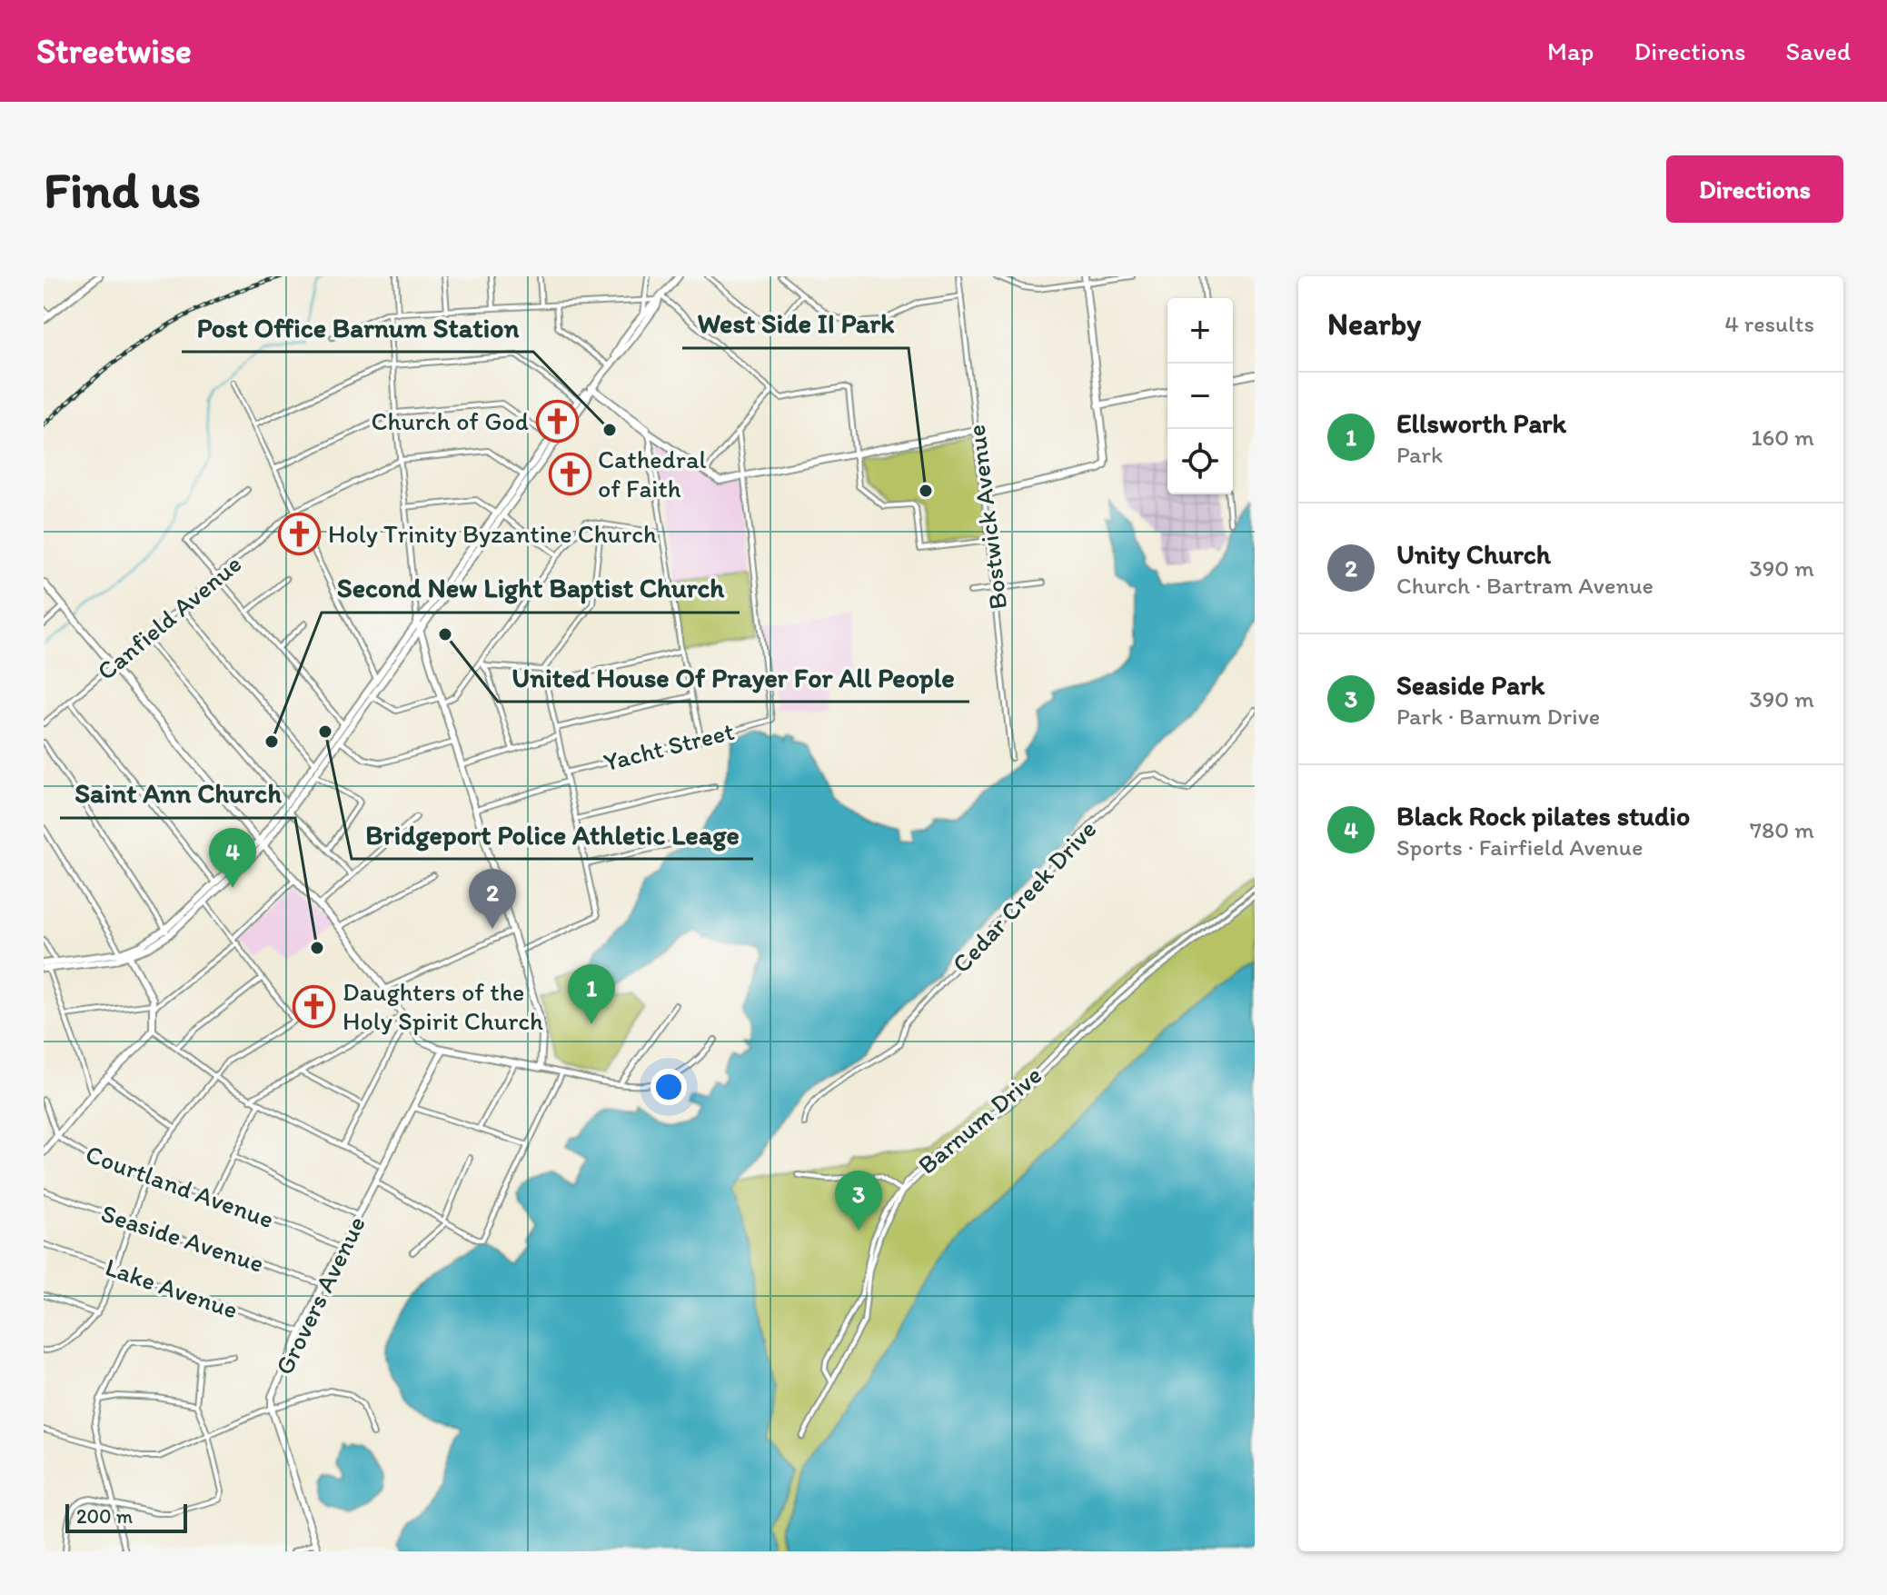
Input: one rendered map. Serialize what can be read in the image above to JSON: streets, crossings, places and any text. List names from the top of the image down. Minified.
{"streets":{"street":["Bostwick Avenue","Canfield Avenue","Yacht Street","Cedar Creek Drive","Barnum Drive","Courtland Avenue","Seaside Avenue","Lake Avenue","Grovers Avenue"]},"crossings":[["Courtland Avenue","Grovers Avenue"],["Seaside Avenue","Grovers Avenue"],["Lake Avenue","Grovers Avenue"]],"places":{"church":["Church of God","Cathedral of Faith","Holy Trinity Byzantine Church","Daughters of the Holy Spirit Church"],"other":["Post Office Barnum Station","West Side II Park","United House Of Prayer For All People","Bridgeport Police Athletic Leage","Second New Light Baptist Church","Saint Ann Church"]},"scale_bar":"200 m","page":{"header":"Streetwise","nav":["Map","Directions","Saved"],"buttons":"Directions","title":"Find us","heading":["Nearby","4 results"],"map_buttons":["+","−"],"list":[{"mark":"1","name":"Ellsworth Park","note":"Park","value":"160 m"},{"mark":"2","name":"Unity Church","note":"Church · Bartram Avenue","value":"390 m"},{"mark":"3","name":"Seaside Park","note":"Park · Barnum Drive","value":"390 m"},{"mark":"4","name":"Black Rock pilates studio","note":"Sports · Fairfield Avenue","value":"780 m"}],"pins":["4","2","1","3"],"scale":"200 m"}}
